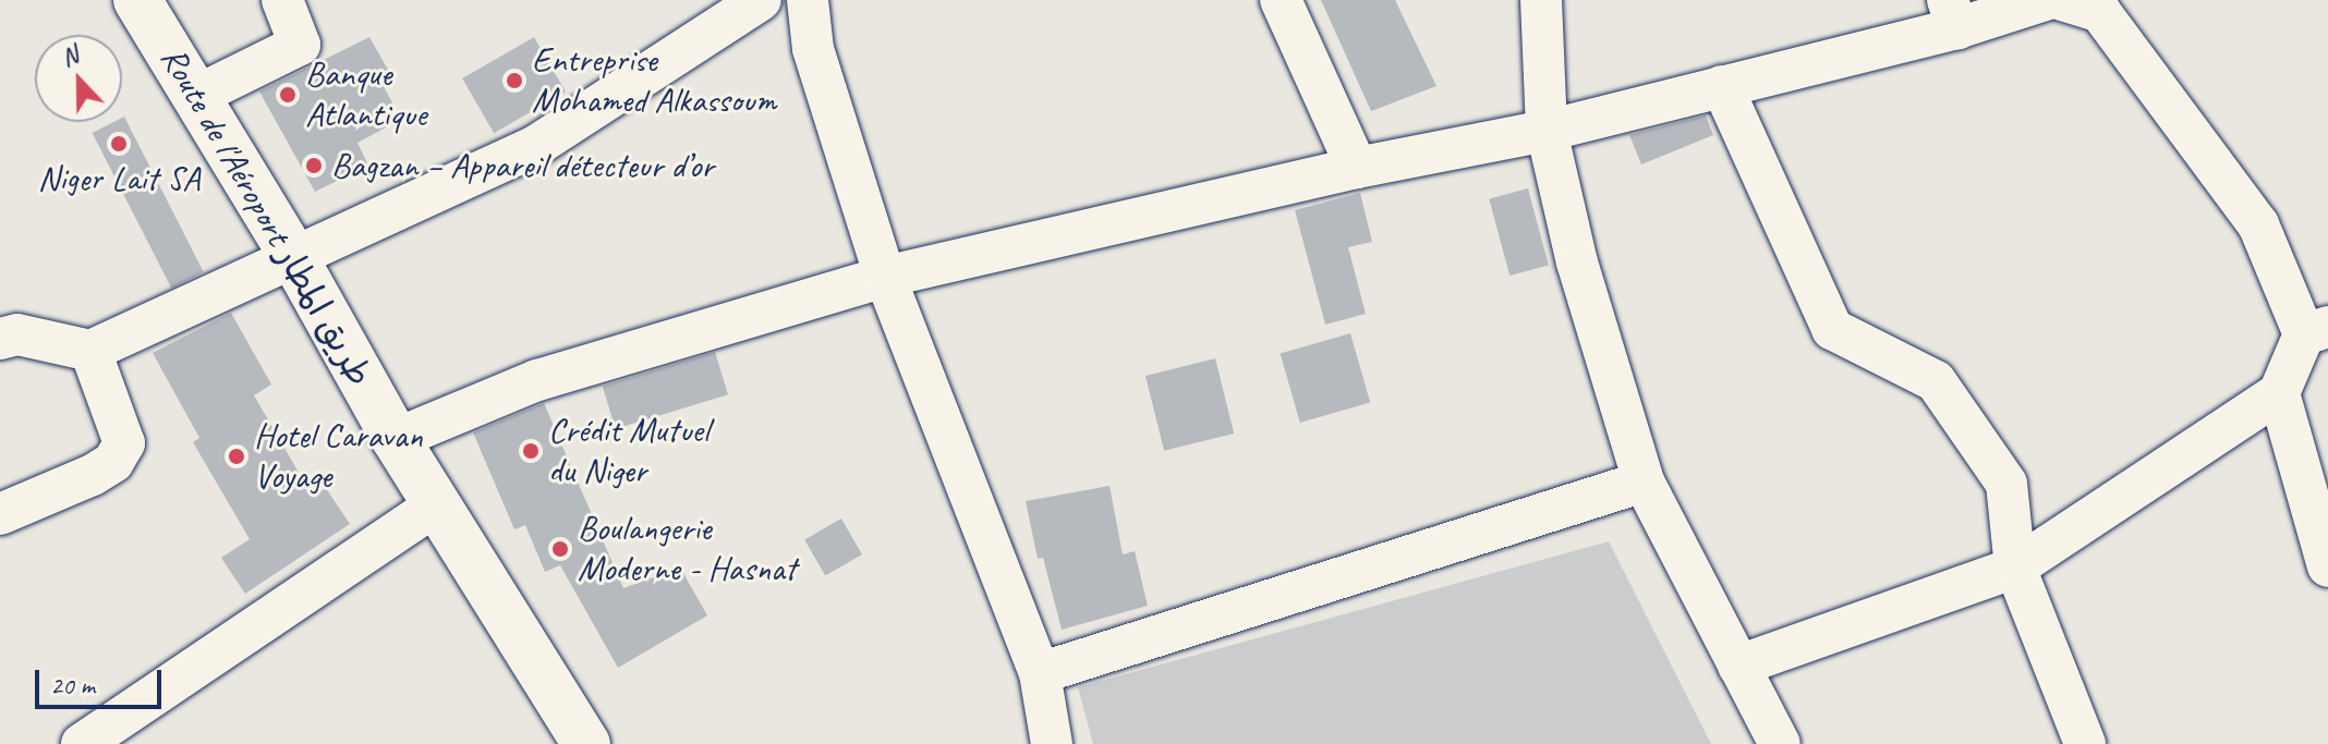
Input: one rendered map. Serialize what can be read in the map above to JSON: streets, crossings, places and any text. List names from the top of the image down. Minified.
{"streets":{"main road":["Route de l'Aéroport طريق المطار"]},"places":["Entreprise Mohamed Alkassoum","Banque Atlantique","Niger Lait SA","Bagzan – Appareil détecteur d’or","Crédit Mutuel du Niger","Hotel Caravan Voyage","Boulangerie Moderne - Hasnat"],"scale_bar":"20 m","north":"top"}
